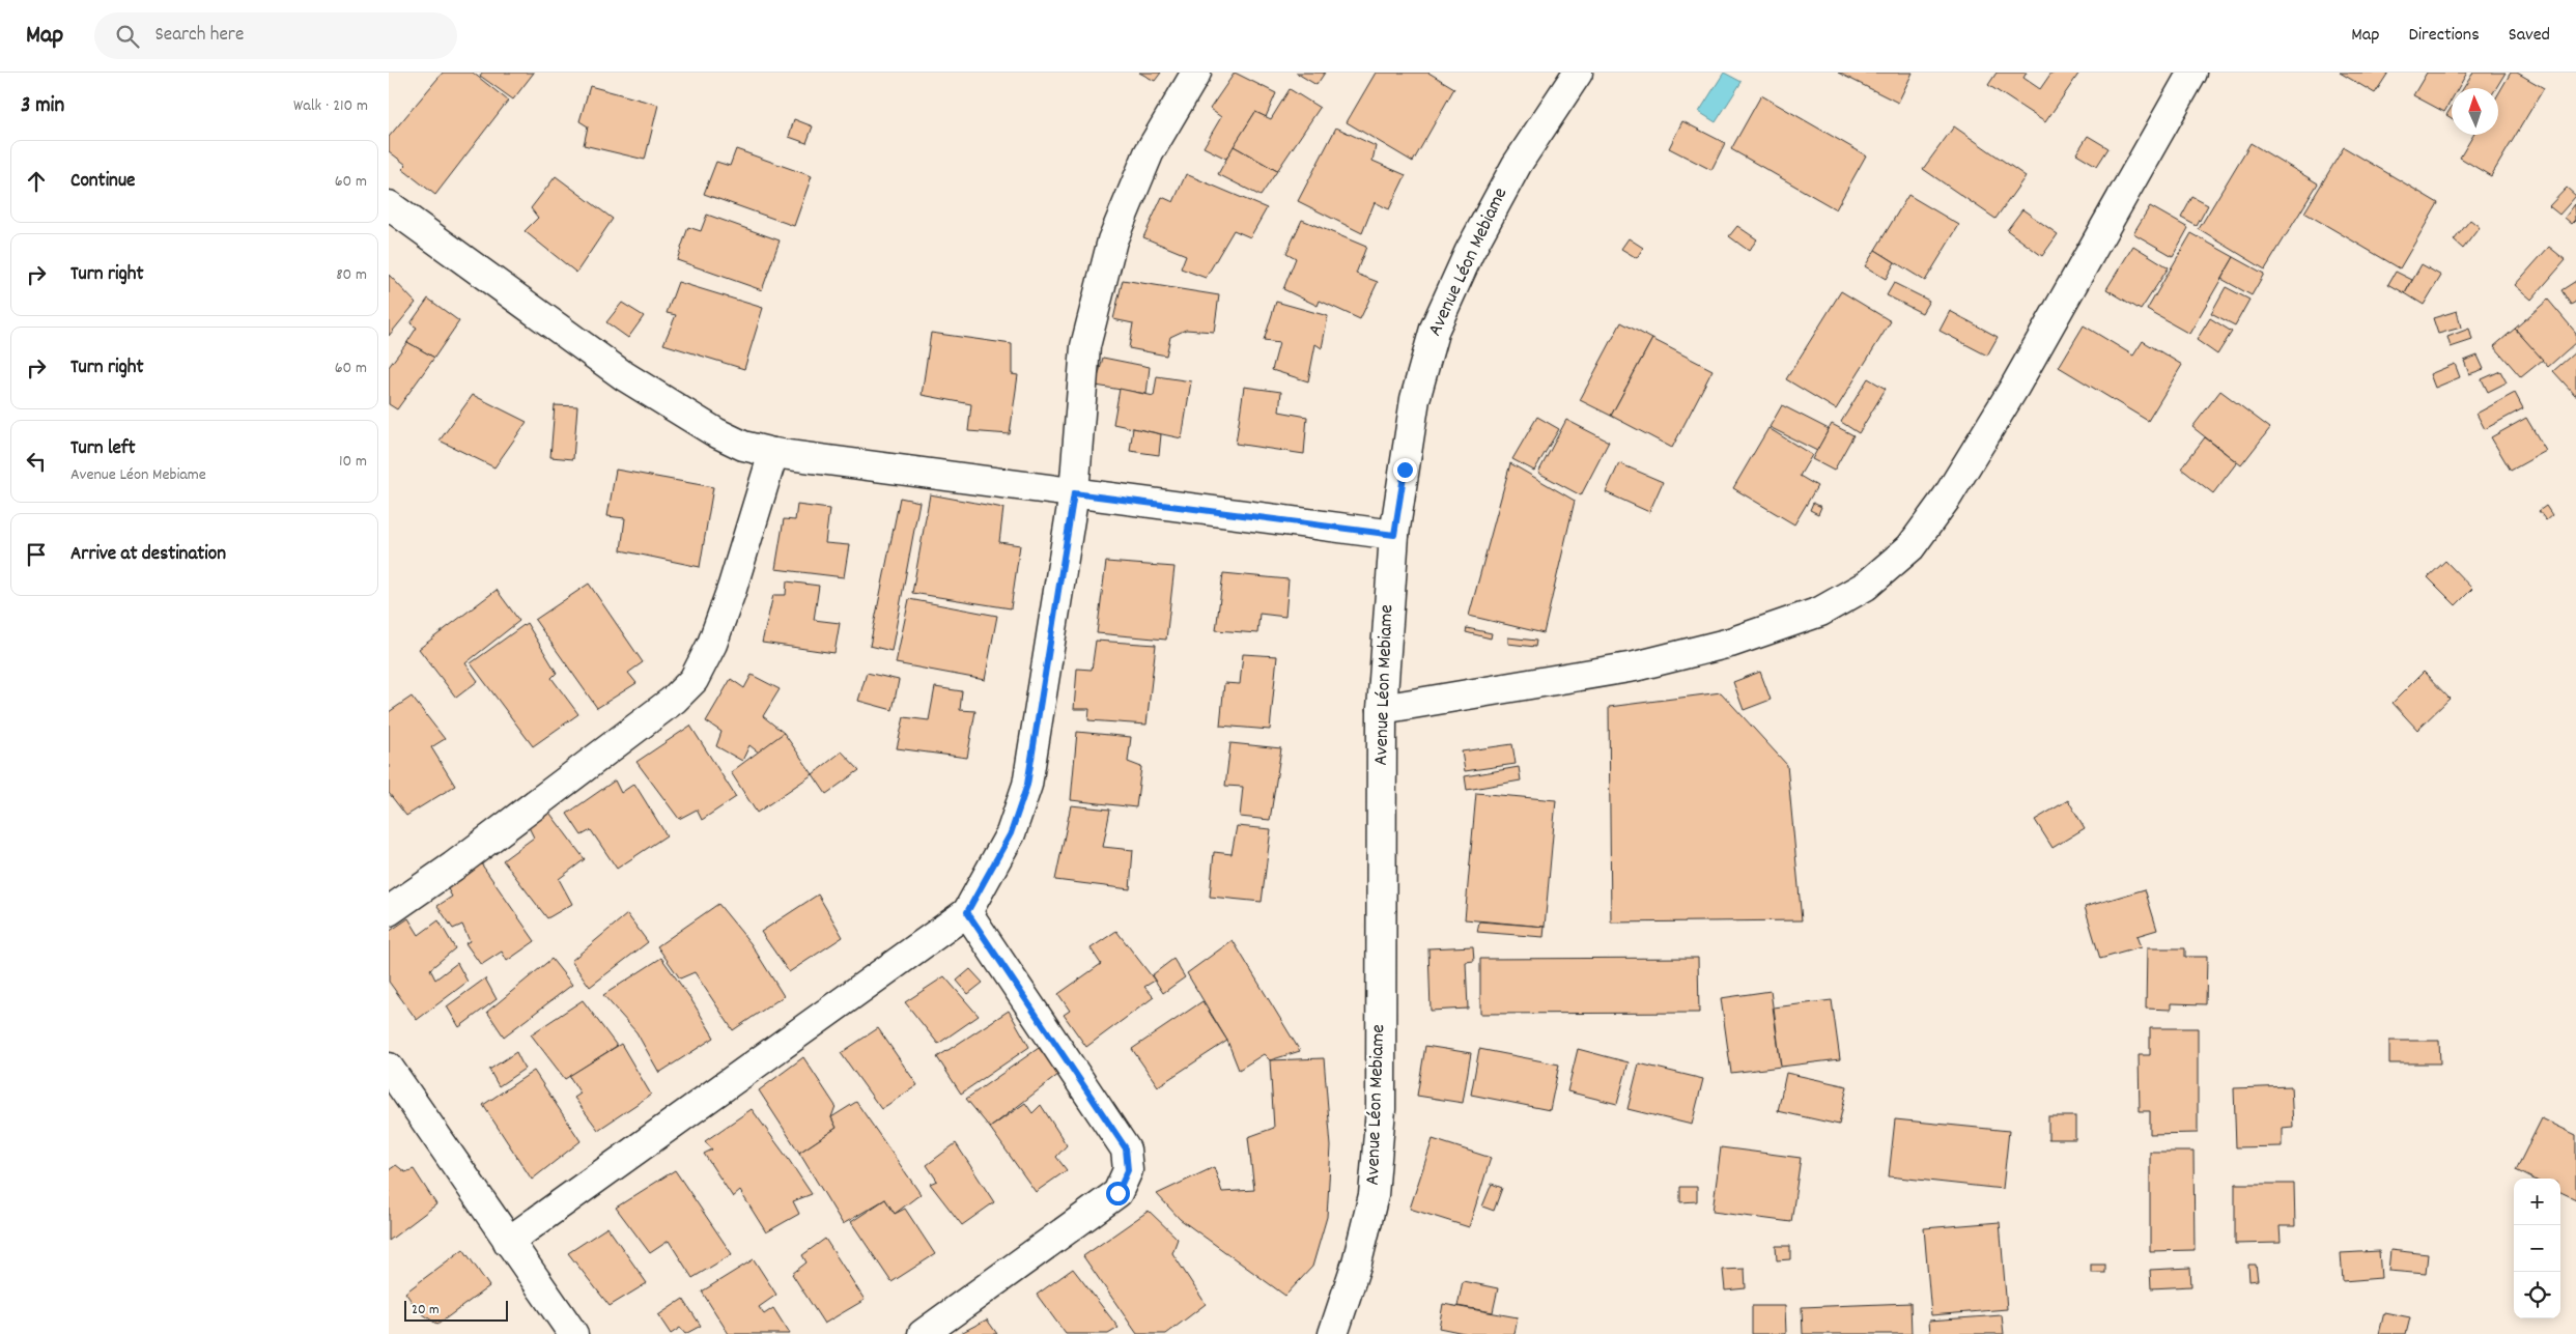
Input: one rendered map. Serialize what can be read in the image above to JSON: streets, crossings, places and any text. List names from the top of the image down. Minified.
{"streets":{"street":["Avenue Léon Mebiame"]},"scale_bar":"20 m","north":"top","page":{"header":"Map","search":"Search here","nav":["Map","Directions","Saved"],"heading":["3 min","Walk · 210 m"],"list":[["Continue","60 m"],["Turn right","80 m"],["Turn right","60 m"],["Turn left","Avenue Léon Mebiame","10 m"],"Arrive at destination"],"map_buttons":["+","−"],"scale":"20 m"}}
